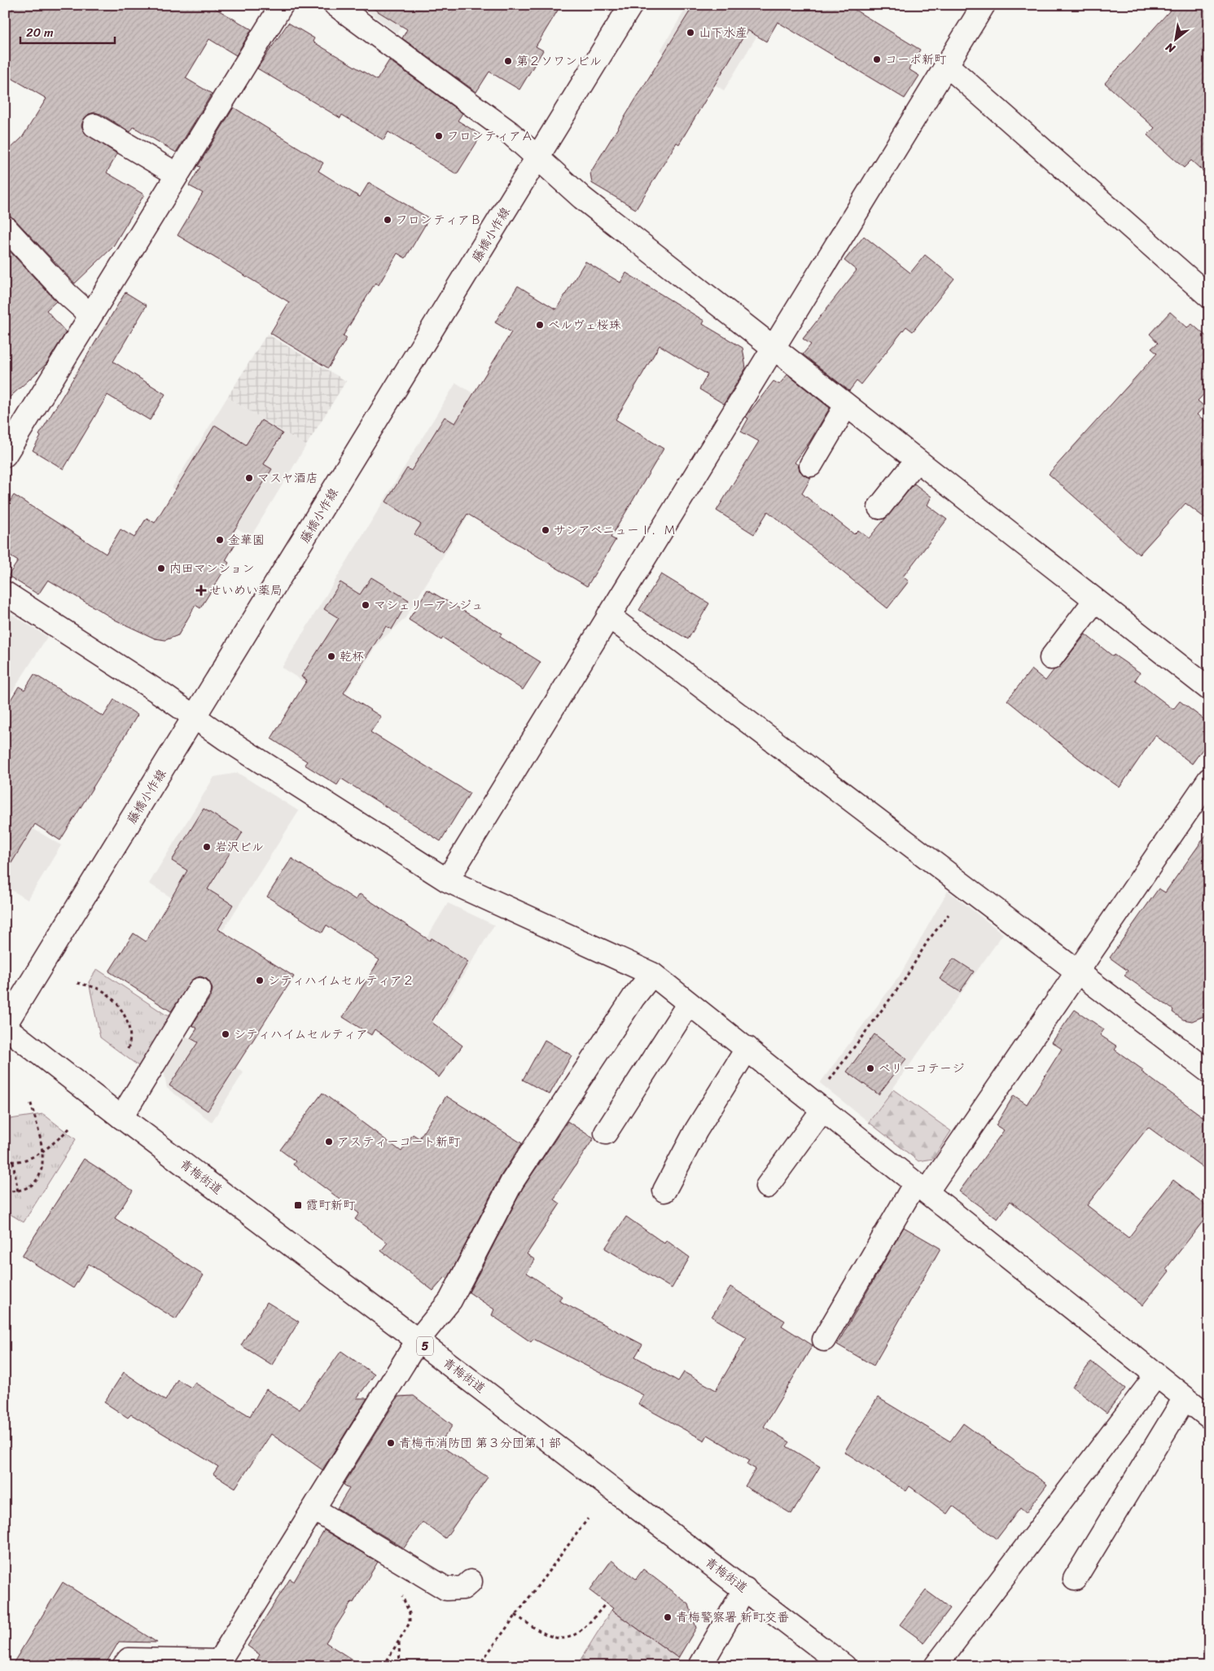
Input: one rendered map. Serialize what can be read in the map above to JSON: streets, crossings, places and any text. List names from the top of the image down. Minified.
{"streets":{"street":["藤橋小作線","青梅街道","5"]},"crossings":[["藤橋小作線","青梅街道"]],"places":{"other":["山下水産","コーポ新町","第２ソワンビル","フロンティアＡ","フロンティアＢ","ベルヴェ桜珠","マスヤ酒店","サンアベニューＩ．Ｍ","金華園","内田マンション","マシェリーアンジュ","乾杯","岩沢ビル","シティハイムセルティア２","シティハイムセルティア","ベリーコテージ","アスティーコート新町","青梅市消防団 第３分団第１部","青梅警察署 新町交番"],"health":["せいめい薬局"],"transit":["霞町新町"]},"scale_bar":"20 m","north":"bottom left"}
